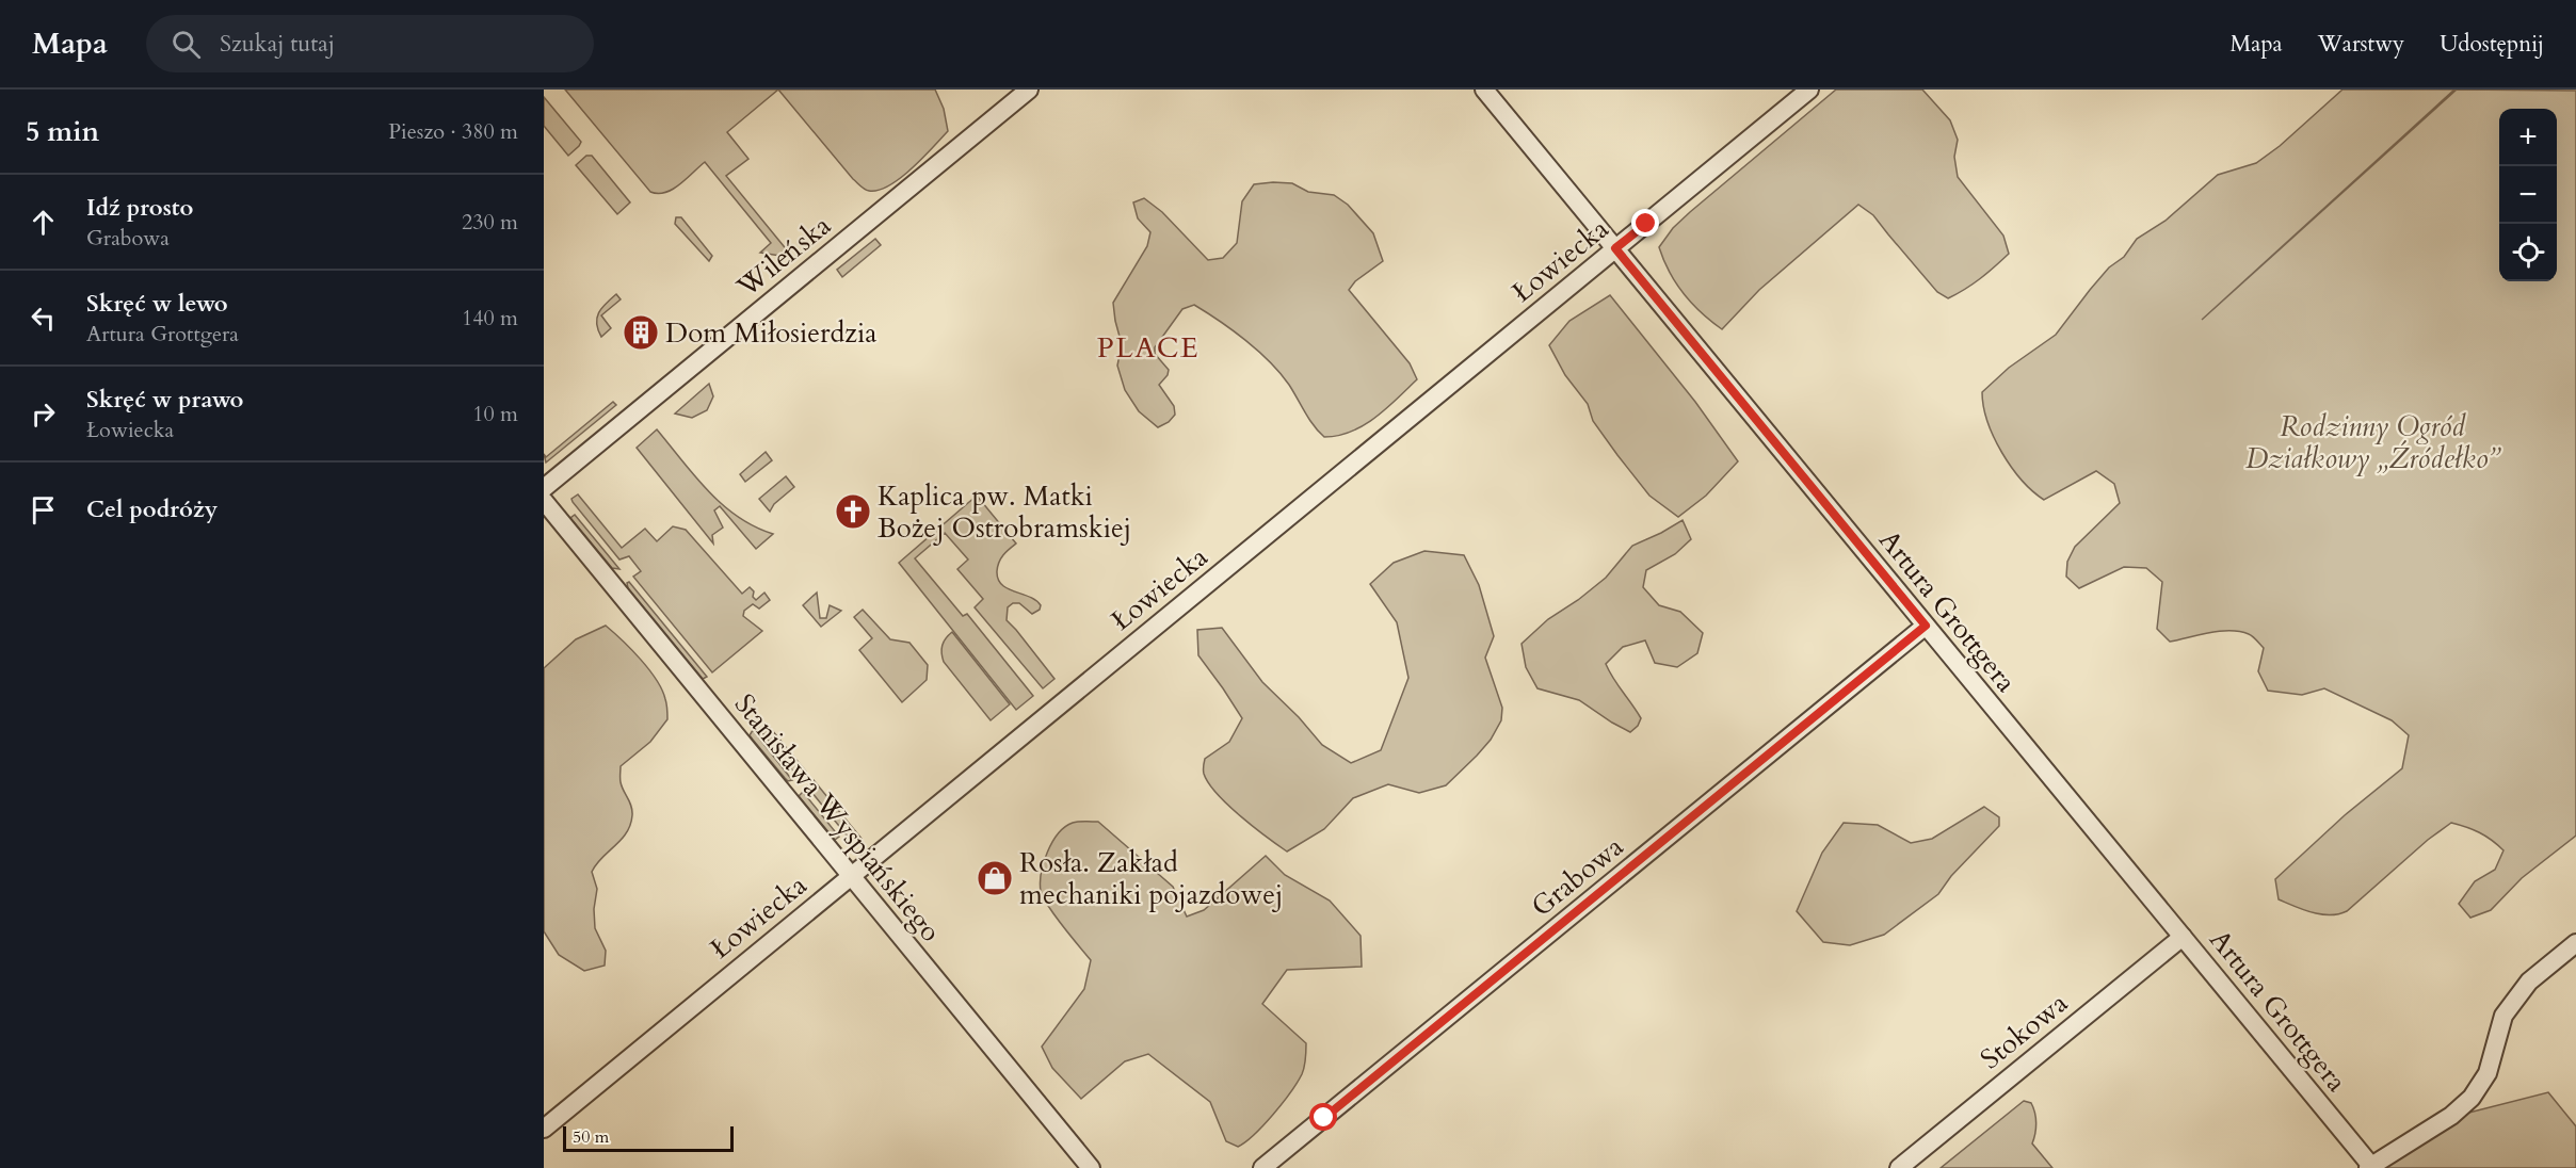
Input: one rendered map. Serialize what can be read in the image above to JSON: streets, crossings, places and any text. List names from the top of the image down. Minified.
{"streets":{"street":["Wileńska","Łowiecka","Artura Grottgera","Stanisława Wyspiańskiego","Grabowa","Stokowa"]},"crossings":[["Łowiecka","Artura Grottgera"],["Łowiecka","Stanisława Wyspiańskiego"],["Artura Grottgera","Grabowa"],["Artura Grottgera","Stokowa"]],"districts":["PLACE"],"parks":["Rodzinny Ogród Działkowy „Źródełko”"],"places":{"building":["Dom Miłosierdzia"],"church":["Kaplica pw. Matki Bożej Ostrobramskiej"],"shop":["Rosła. Zakład mechaniki pojazdowej"]},"scale_bar":"50 m","page":{"header":"Mapa","search":"Szukaj tutaj","nav":["Mapa","Warstwy","Udostępnij"],"heading":["5 min","Pieszo · 380 m"],"map_buttons":["+","−"],"list":[["Idź prosto","Grabowa","230 m"],["Skręć w lewo","Artura Grottgera","140 m"],["Skręć w prawo","Łowiecka","10 m"],"Cel podróży"],"scale":"50 m"}}
